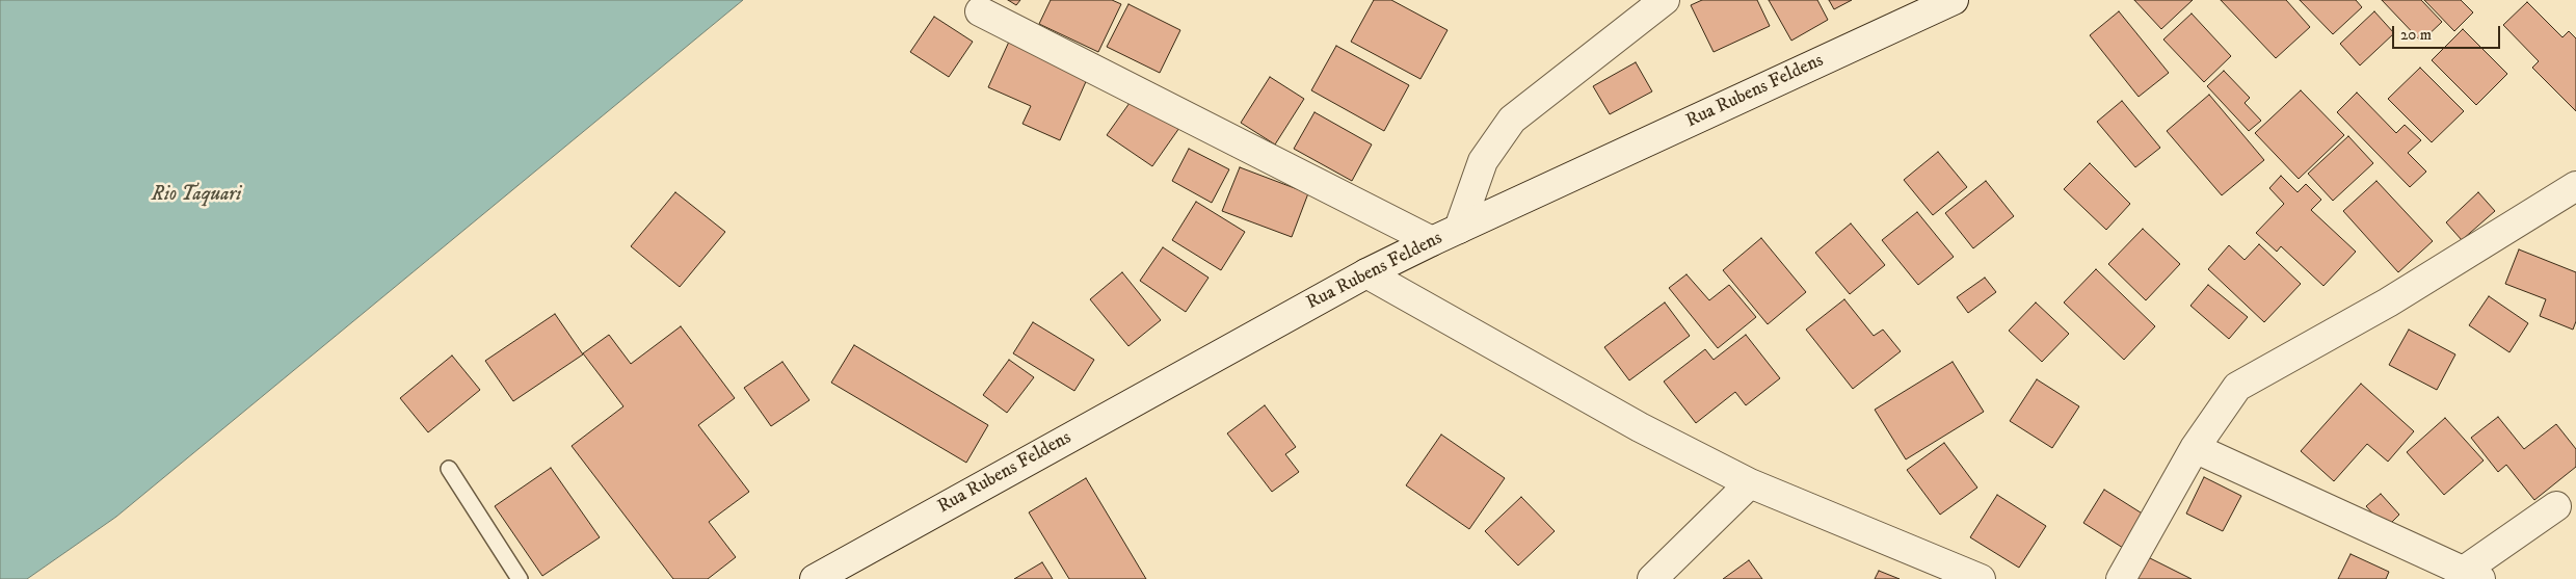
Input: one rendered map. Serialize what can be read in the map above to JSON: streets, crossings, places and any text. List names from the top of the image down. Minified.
{"streets":{"street":["Rua Rubens Feldens"]},"water":["Rio Taquari"],"scale_bar":"20 m"}
